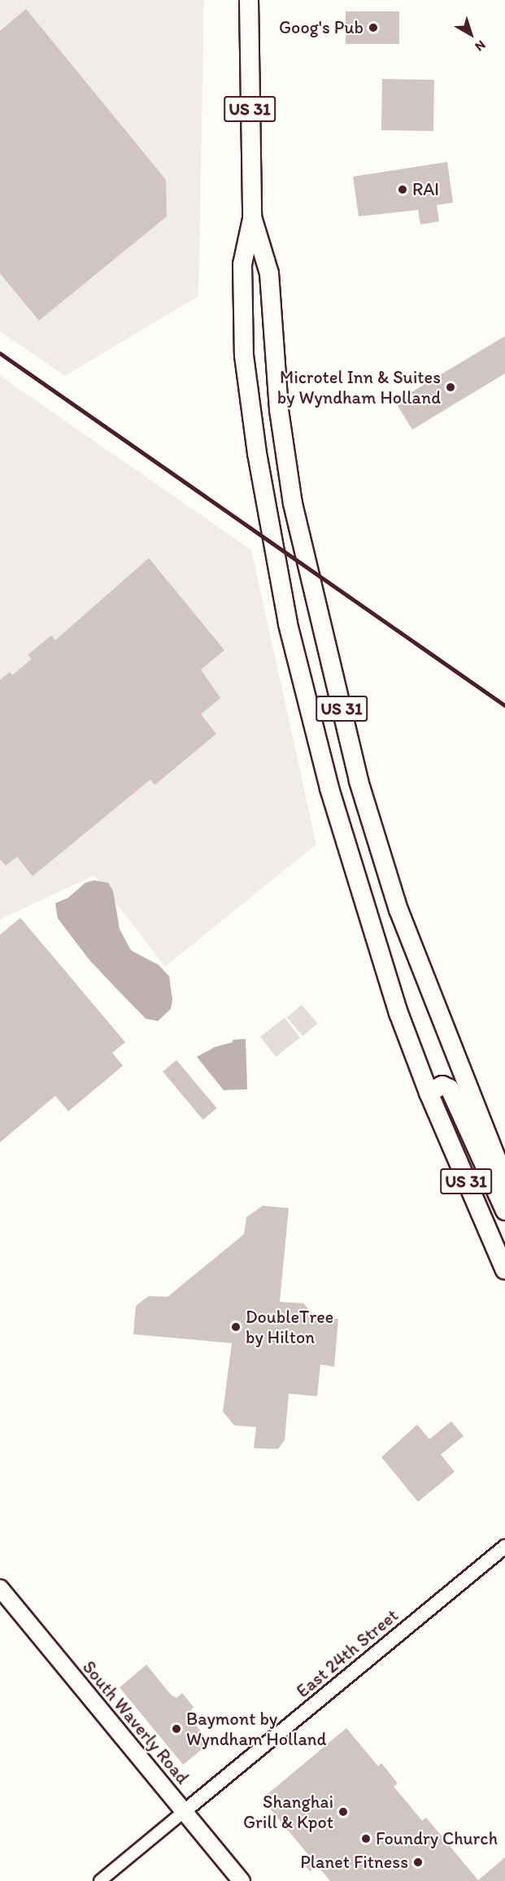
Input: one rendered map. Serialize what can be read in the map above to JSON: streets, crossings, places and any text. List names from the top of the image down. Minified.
{"streets":{"highway":["US 31"],"main road":["South Waverly Road"],"street":["East 24th Street"]},"crossings":[["East 24th Street","South Waverly Road"]],"places":["Goog's Pub","RAI","Microtel Inn & Suites by Wyndham Holland","DoubleTree by Hilton","Baymont by Wyndham Holland","Shanghai Grill & Kpot","Foundry Church","Planet Fitness"],"north":"bottom right"}
